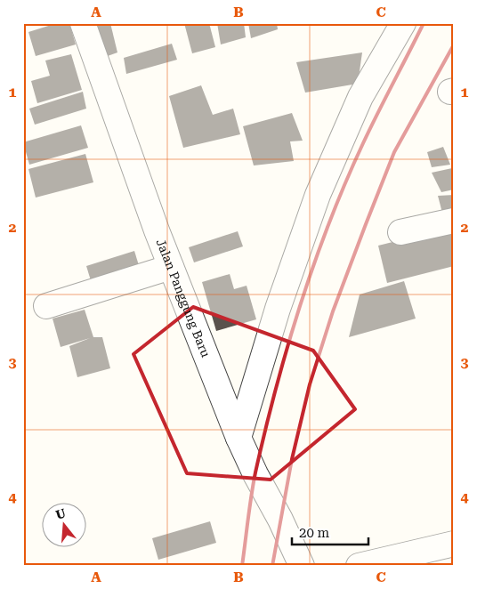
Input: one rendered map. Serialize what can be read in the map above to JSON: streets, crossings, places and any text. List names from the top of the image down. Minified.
{"streets":{"street":["Jalan Panggung Baru"]},"scale_bar":"20 m","north":"top","grid":{"columns":["A","B","C"],"rows":["1","2","3","4"]}}
